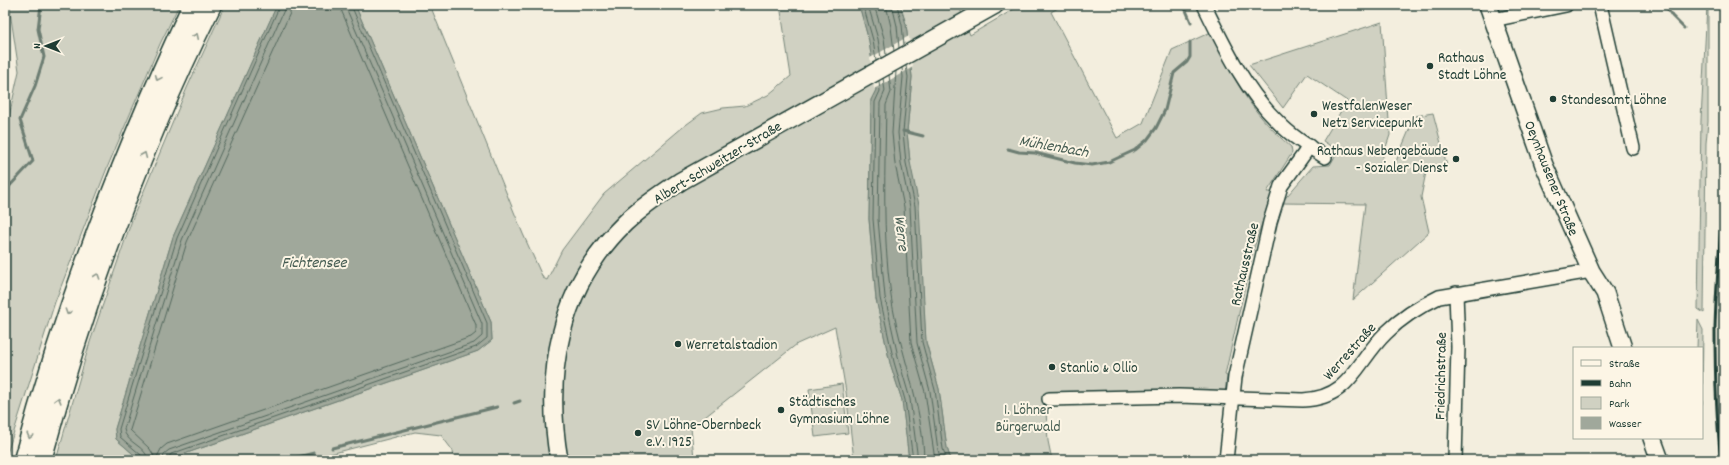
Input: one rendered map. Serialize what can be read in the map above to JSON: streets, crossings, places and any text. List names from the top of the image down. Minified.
{"streets":{"main road":["Albert-Schweitzer-Straße","Oeynhausener Straße"],"street":["Rathausstraße","Werrestraße","Friedrichstraße"]},"crossings":[["Oeynhausener Straße","Werrestraße"],["Rathausstraße","Werrestraße"],["Werrestraße","Friedrichstraße"]],"water":["Mühlenbach","Werre","Fichtensee"],"parks":["1. Löhner Bürgerwald"],"places":["Rathaus Stadt Löhne","Standesamt Löhne","WestfalenWeser Netz Servicepunkt","Rathaus Nebengebäude - Sozialer Dienst","Werretalstadion","Stanlio & Ollio","Städtisches Gymnasium Löhne","SV Löhne-Obernbeck e.V. 1925"],"legend":["Straße","Bahn","Park","Wasser"],"north":"left"}
